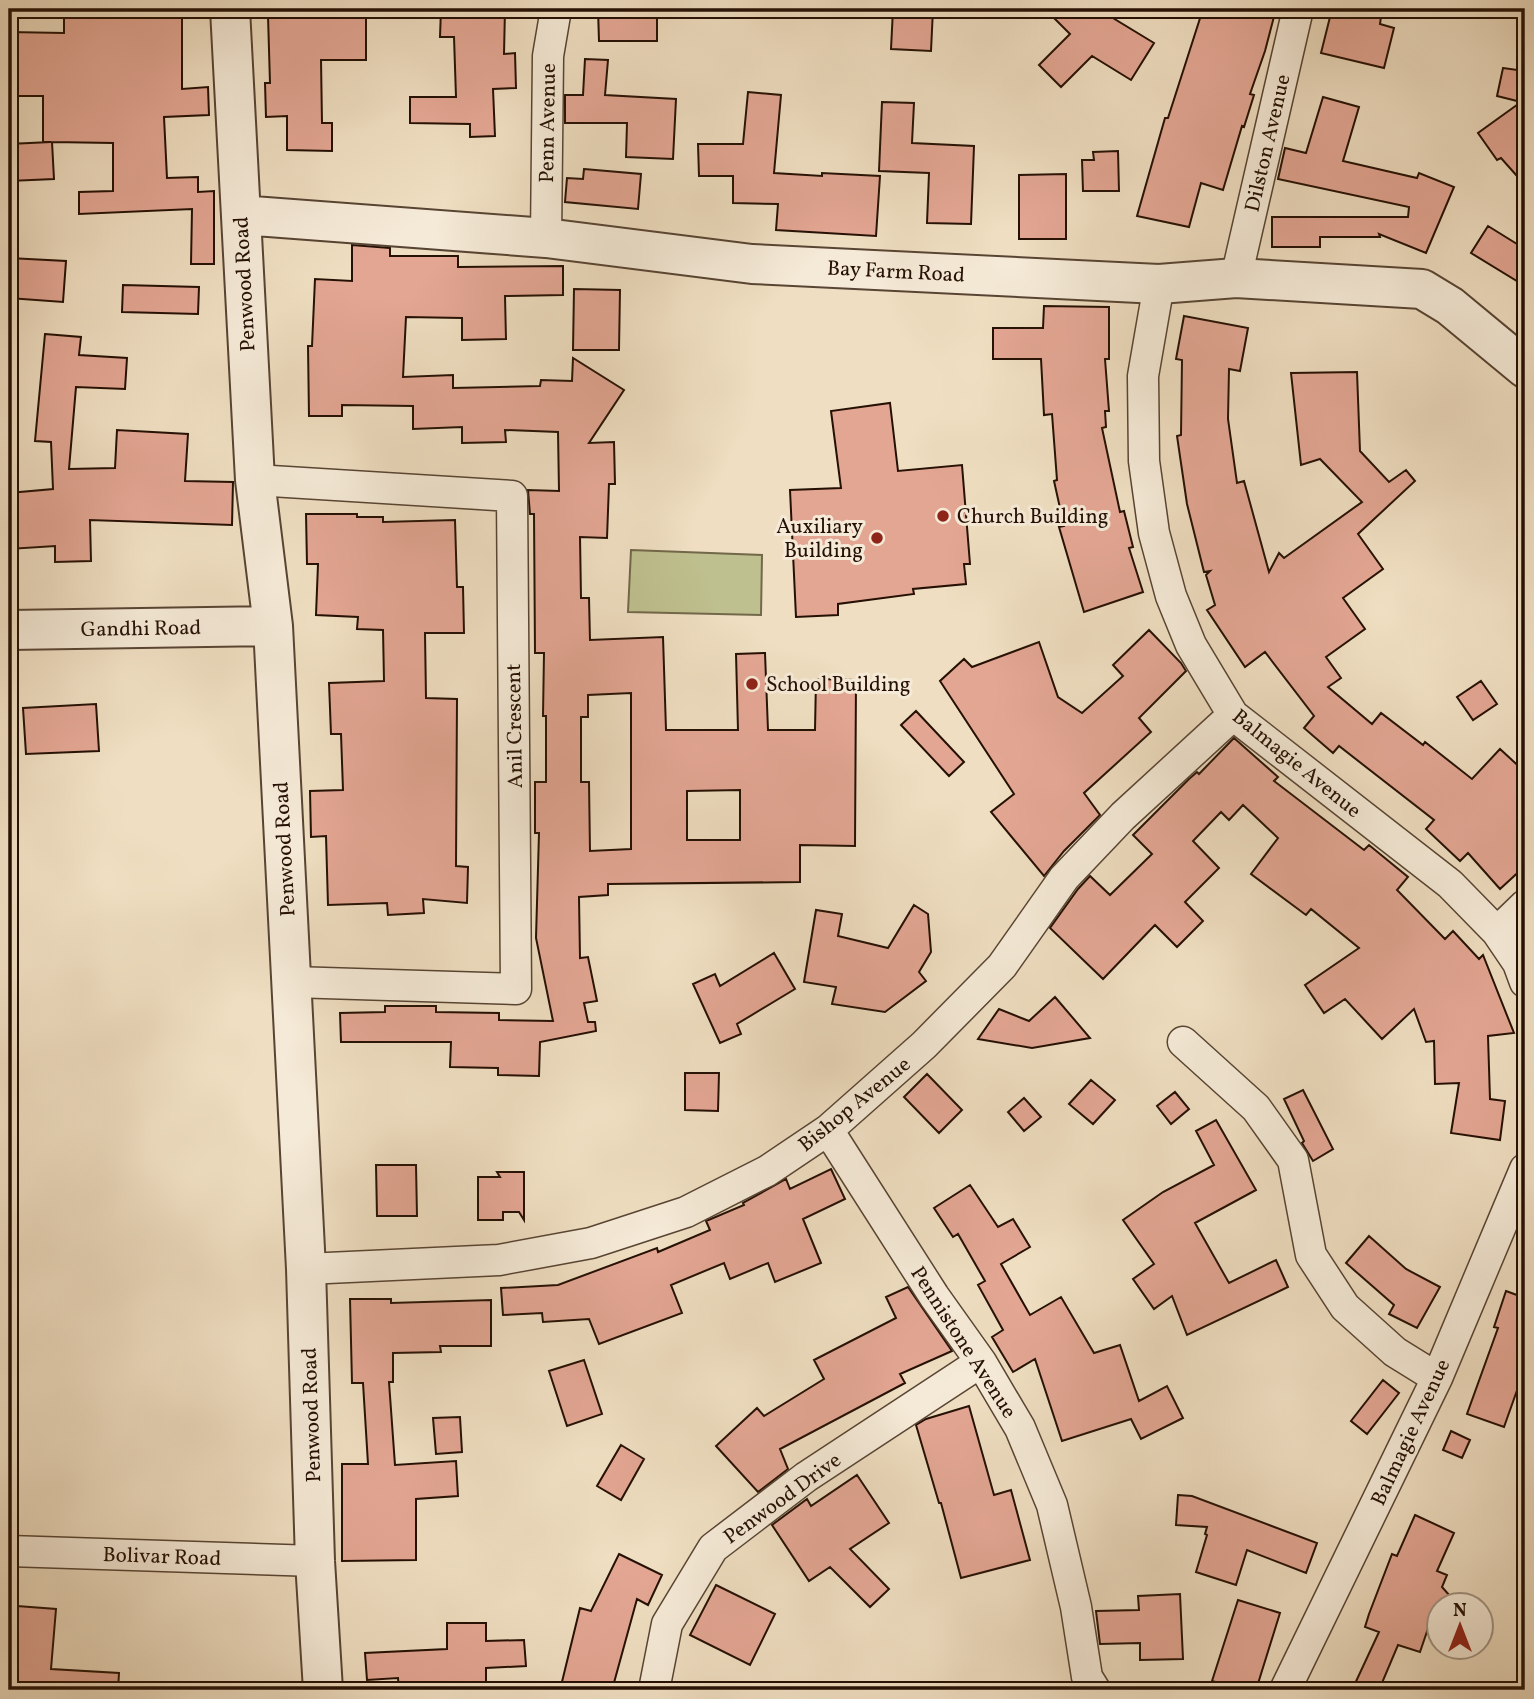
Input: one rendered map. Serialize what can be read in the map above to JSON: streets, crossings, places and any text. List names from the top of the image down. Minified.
{"streets":{"street":["Penn Avenue","Dilston Avenue","Bay Farm Road","Penwood Road","Gandhi Road","Anil Crescent","Balmagie Avenue","Bishop Avenue","Pennistone Avenue","Penwood Drive","Bolivar Road"]},"crossings":[["Penn Avenue","Bay Farm Road"],["Dilston Avenue","Bay Farm Road"],["Bay Farm Road","Penwood Road"],["Bay Farm Road","Balmagie Avenue"],["Penwood Road","Gandhi Road"],["Penwood Road","Anil Crescent"],["Penwood Road","Bishop Avenue"],["Penwood Road","Bolivar Road"],["Balmagie Avenue","Bishop Avenue"],["Bishop Avenue","Pennistone Avenue"],["Pennistone Avenue","Penwood Drive"]],"places":["Church Building","Auxiliary Building","School Building"],"north":"top"}
